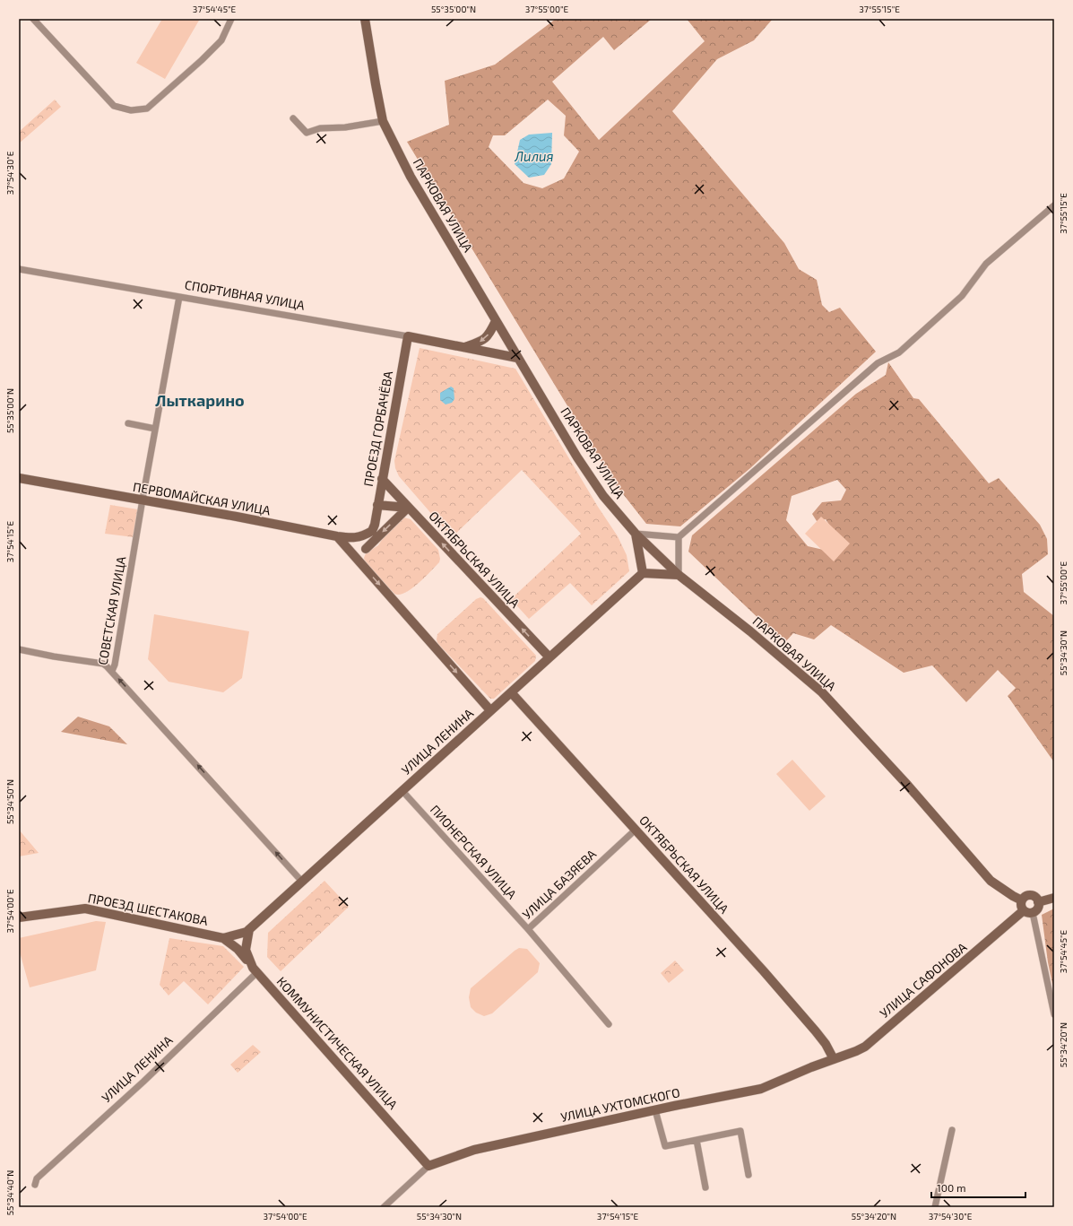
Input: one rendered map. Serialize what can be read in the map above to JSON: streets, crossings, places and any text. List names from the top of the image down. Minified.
{"streets":{"street":["ПАРКОВАЯ УЛИЦА","СПОРТИВНАЯ УЛИЦА","ПРОЕЗД ГОРБАЧЁВА","ПЕРВОМАЙСКАЯ УЛИЦА","ОКТЯБРЬСКАЯ УЛИЦА","СОВЕТСКАЯ УЛИЦА","УЛИЦА ЛЕНИНА","ПИОНЕРСКАЯ УЛИЦА","УЛИЦА БАЗЯЕВА","ПРОЕЗД ШЕСТАКОВА","УЛИЦА САФОНОВА","КОММУНИСТИЧЕСКАЯ УЛИЦА","УЛИЦА УХТОМСКОГО"]},"crossings":[["ПАРКОВАЯ УЛИЦА","СПОРТИВНАЯ УЛИЦА"],["ПАРКОВАЯ УЛИЦА","УЛИЦА САФОНОВА"],["СПОРТИВНАЯ УЛИЦА","ПРОЕЗД ГОРБАЧЁВА"],["СПОРТИВНАЯ УЛИЦА","СОВЕТСКАЯ УЛИЦА"],["ПРОЕЗД ГОРБАЧЁВА","ПЕРВОМАЙСКАЯ УЛИЦА"],["ПРОЕЗД ГОРБАЧЁВА","ОКТЯБРЬСКАЯ УЛИЦА"],["ПЕРВОМАЙСКАЯ УЛИЦА","СОВЕТСКАЯ УЛИЦА"],["ОКТЯБРЬСКАЯ УЛИЦА","УЛИЦА ЛЕНИНА"],["ОКТЯБРЬСКАЯ УЛИЦА","УЛИЦА БАЗЯЕВА"],["ОКТЯБРЬСКАЯ УЛИЦА","УЛИЦА САФОНОВА"],["ОКТЯБРЬСКАЯ УЛИЦА","УЛИЦА УХТОМСКОГО"],["СОВЕТСКАЯ УЛИЦА","УЛИЦА ЛЕНИНА"],["УЛИЦА ЛЕНИНА","ПИОНЕРСКАЯ УЛИЦА"],["УЛИЦА ЛЕНИНА","ПРОЕЗД ШЕСТАКОВА"],["УЛИЦА ЛЕНИНА","КОММУНИСТИЧЕСКАЯ УЛИЦА"],["ПИОНЕРСКАЯ УЛИЦА","УЛИЦА БАЗЯЕВА"],["ПРОЕЗД ШЕСТАКОВА","КОММУНИСТИЧЕСКАЯ УЛИЦА"],["УЛИЦА САФОНОВА","УЛИЦА УХТОМСКОГО"],["КОММУНИСТИЧЕСКАЯ УЛИЦА","УЛИЦА УХТОМСКОГО"]],"one_way":["СОВЕТСКАЯ УЛИЦА"],"districts":["Лыткарино"],"water":["Лилия"],"scale_bar":"100 m","coordinates":["37°54'45\"E","55°35'00\"N","37°55'00\"E","37°55'15\"E","37°54'30\"E","37°54'15\"E","55°34'30\"N","55°34'50\"N","37°54'00\"E","55°34'20\"N","55°34'40\"N"]}
